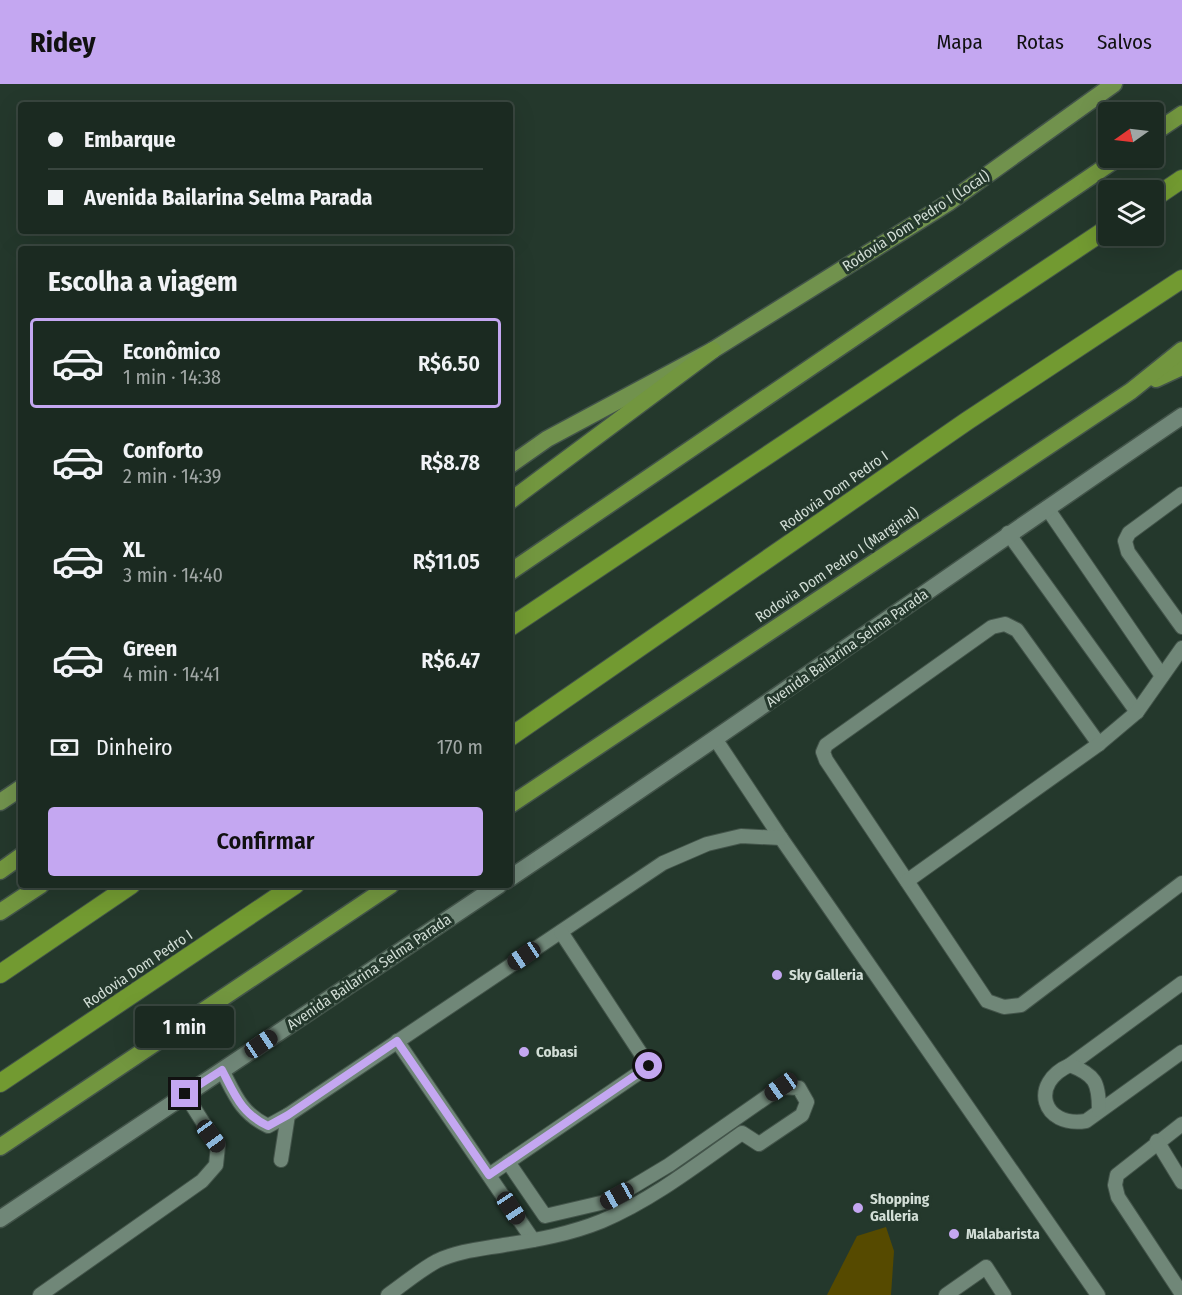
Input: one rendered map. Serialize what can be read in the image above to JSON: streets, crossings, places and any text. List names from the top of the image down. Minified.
{"streets":{"highway":["Rodovia Dom Pedro I","Rodovia Dom Pedro I (Marginal)"],"main road":["Rodovia Dom Pedro I (Local)"],"street":["Avenida Bailarina Selma Parada"]},"places":["Sky Galleria","Cobasi","Shopping Galleria","Malabarista"],"north":"left","page":{"header":"Ridey","nav":["Mapa","Rotas","Salvos"],"banner":["Embarque","Avenida Bailarina Selma Parada"],"heading":"Escolha a viagem","list":[{"name":"Econômico","note":"1 min · 14:38","value":"R$6.50"},{"name":"Conforto","note":"2 min · 14:39","value":"R$8.78"},{"name":"XL","note":"3 min · 14:40","value":"R$11.05"},{"name":"Green","note":"4 min · 14:41","value":"R$6.47"}],"pay":["Dinheiro","170 m"],"buttons":"Confirmar","bubble":"1 min"}}
